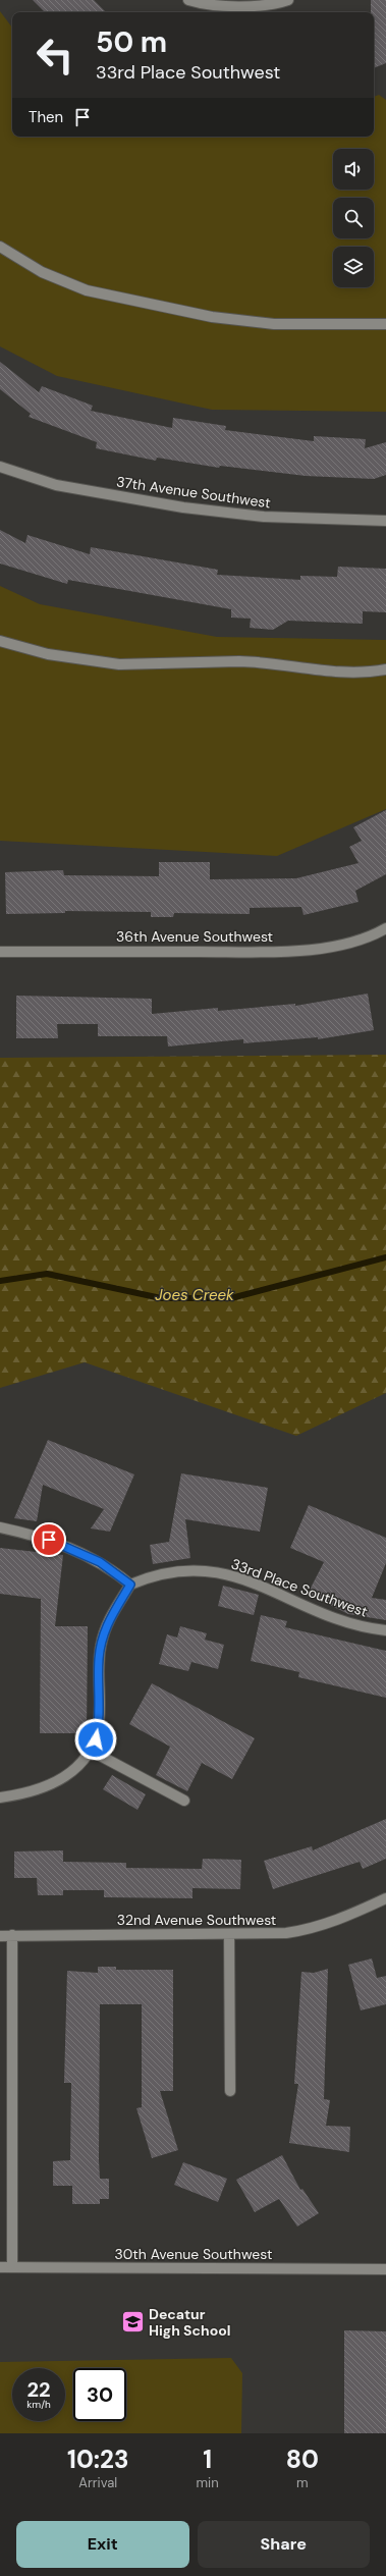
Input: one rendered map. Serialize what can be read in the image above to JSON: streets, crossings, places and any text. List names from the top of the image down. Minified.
{"streets":{"street":["37th Avenue Southwest","36th Avenue Southwest","33rd Place Southwest","32nd Avenue Southwest","30th Avenue Southwest"]},"water":["Joes Creek"],"places":{"school or university":["Decatur High School"]},"page":{"turn":["50 m","33rd Place Southwest"],"then":"Then","speed":"22 km/h","limit":"30","eta":["10:23","Arrival","1","min","80","m"],"buttons":["Exit","Share"]}}
